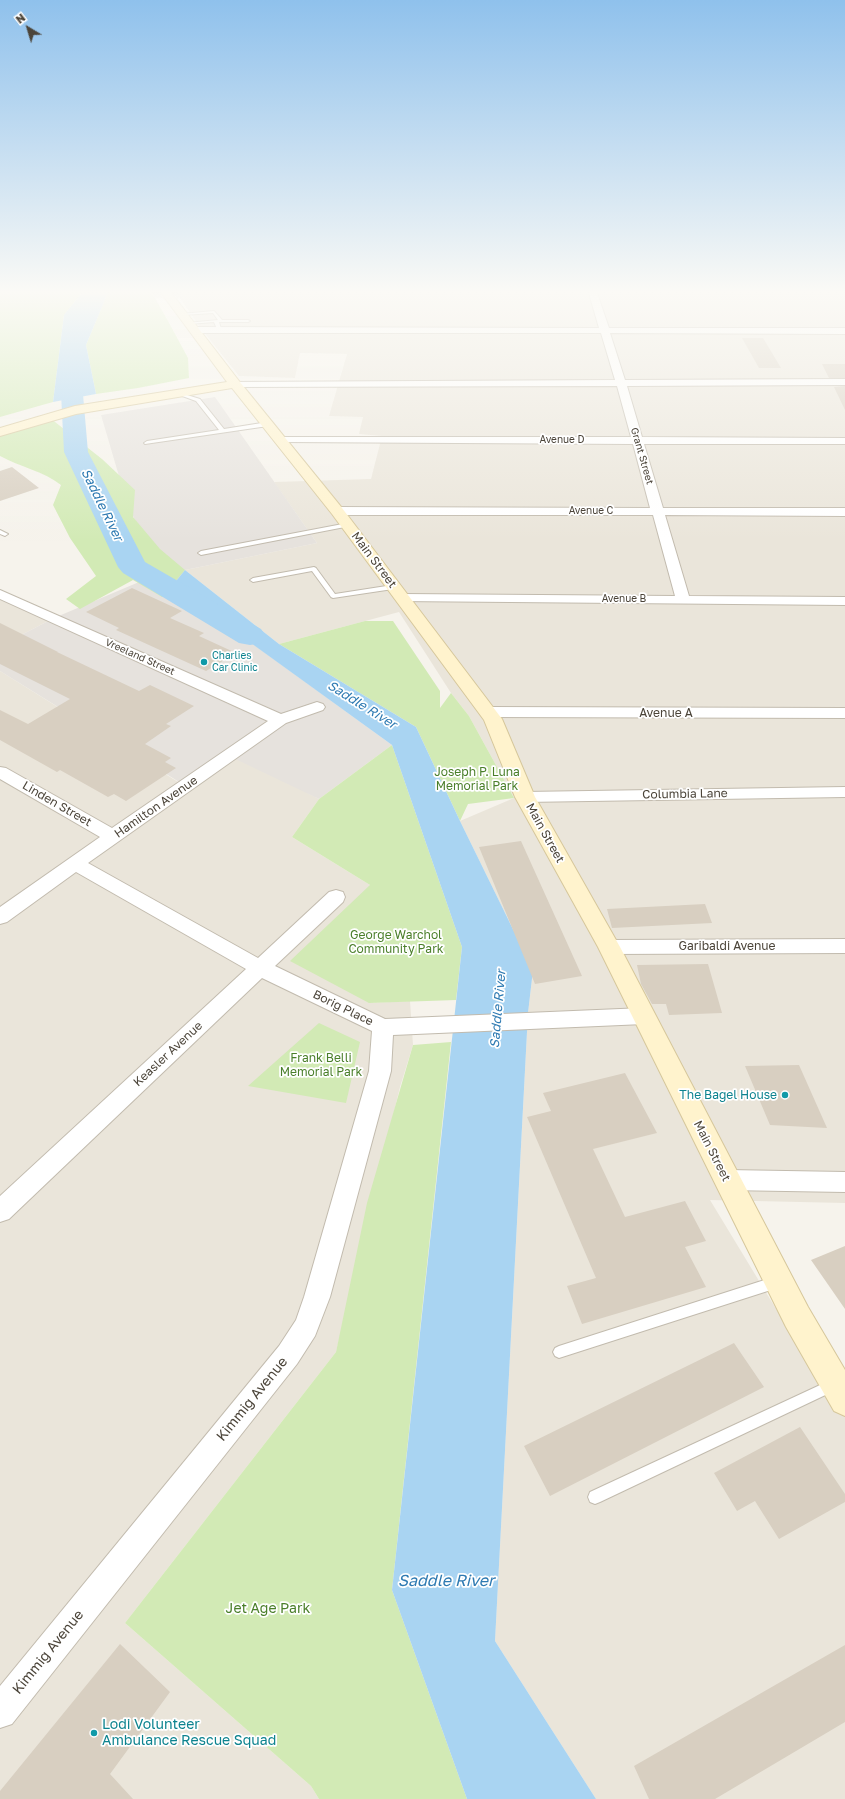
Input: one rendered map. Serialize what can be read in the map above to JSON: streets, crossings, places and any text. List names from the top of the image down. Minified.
{"streets":{"street":["Avenue D","Grant Street","Avenue C","Main Street","Avenue B","Vreeland Street","Avenue A","Columbia Lane","Linden Street","Hamilton Avenue","Garibaldi Avenue","Borig Place","Keasler Avenue","Kimmig Avenue"]},"crossings":[["Avenue D","Grant Street"],["Avenue D","Main Street"],["Grant Street","Avenue C"],["Grant Street","Avenue B"],["Avenue C","Main Street"],["Main Street","Avenue B"],["Main Street","Avenue A"],["Main Street","Columbia Lane"],["Main Street","Garibaldi Avenue"],["Main Street","Borig Place"],["Vreeland Street","Hamilton Avenue"],["Linden Street","Hamilton Avenue"],["Hamilton Avenue","Borig Place"],["Borig Place","Keasler Avenue"],["Borig Place","Kimmig Avenue"]],"water":["Saddle River"],"parks":["Joseph P. Luna Memorial Park","George Warchol Community Park","Frank Belli Memorial Park","Jet Age Park"],"places":["Charlies Car Clinic","The Bagel House","Lodi Volunteer Ambulance Rescue Squad"],"north":"top left"}
